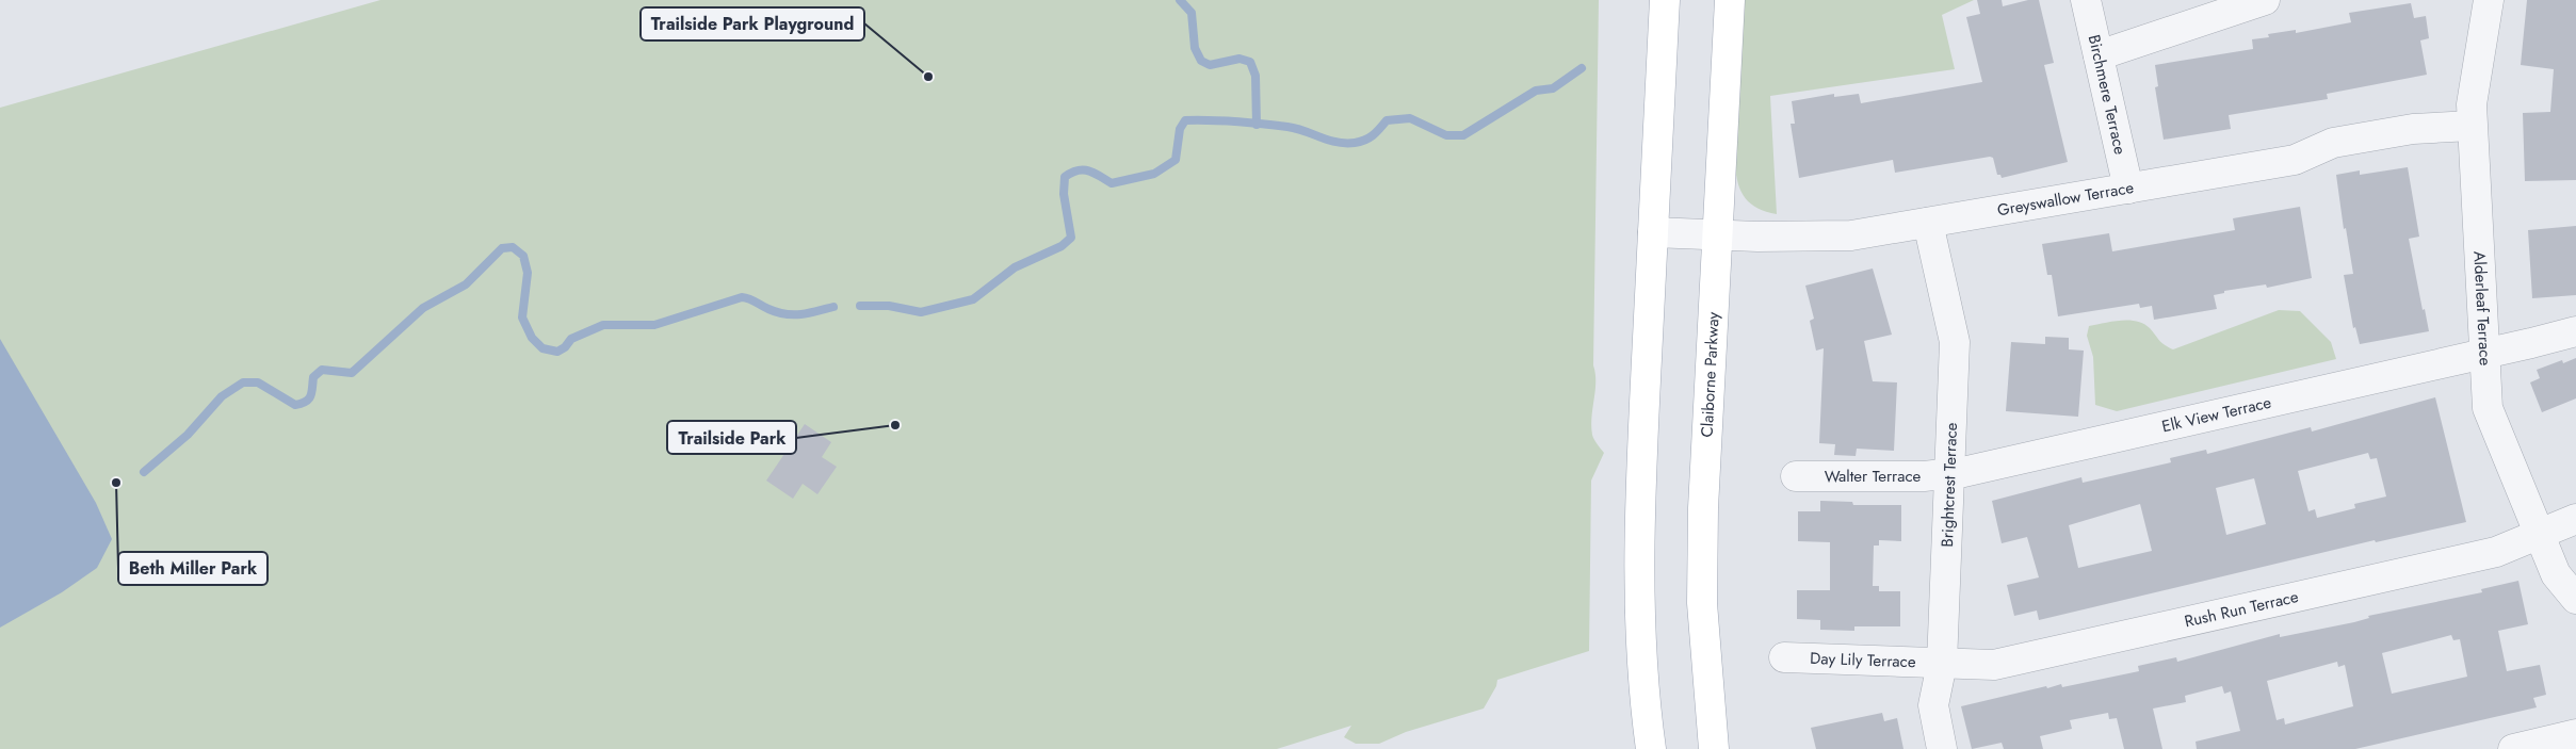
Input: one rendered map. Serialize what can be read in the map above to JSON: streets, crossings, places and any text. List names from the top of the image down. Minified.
{"streets":{"main road":["Claiborne Parkway"],"street":["Birchmere Terrace","Greyswallow Terrace","Alderleaf Terrace","Elk View Terrace","Walter Terrace","Brightcrest Terrace","Rush Run Terrace","Day Lily Terrace"]},"crossings":[["Birchmere Terrace","Greyswallow Terrace"],["Greyswallow Terrace","Alderleaf Terrace"],["Greyswallow Terrace","Claiborne Parkway"],["Greyswallow Terrace","Brightcrest Terrace"],["Alderleaf Terrace","Elk View Terrace"],["Alderleaf Terrace","Rush Run Terrace"],["Elk View Terrace","Walter Terrace"],["Elk View Terrace","Brightcrest Terrace"],["Walter Terrace","Brightcrest Terrace"],["Brightcrest Terrace","Rush Run Terrace"],["Brightcrest Terrace","Day Lily Terrace"],["Rush Run Terrace","Day Lily Terrace"]],"places":["Trailside Park Playground","Trailside Park","Beth Miller Park"]}
